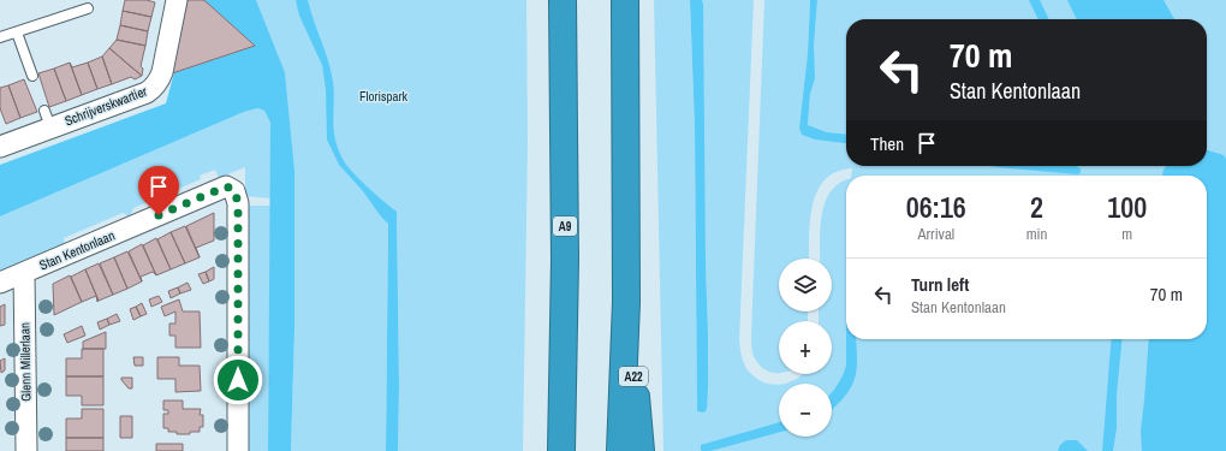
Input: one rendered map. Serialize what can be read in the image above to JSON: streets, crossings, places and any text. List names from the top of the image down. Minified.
{"streets":{"highway":["A9","A22"],"street":["Schrijverskwartier","Stan Kentonlaan","Glenn Millerlaan"]},"crossings":[["Stan Kentonlaan","Glenn Millerlaan"]],"parks":["Florispark"],"page":{"turn":["70 m","Stan Kentonlaan"],"then":"Then","eta":["06:16","Arrival","2","min","100","m"],"list":[{"name":"Turn left","note":"Stan Kentonlaan","value":"70 m"}],"map_buttons":["+","−"]}}
